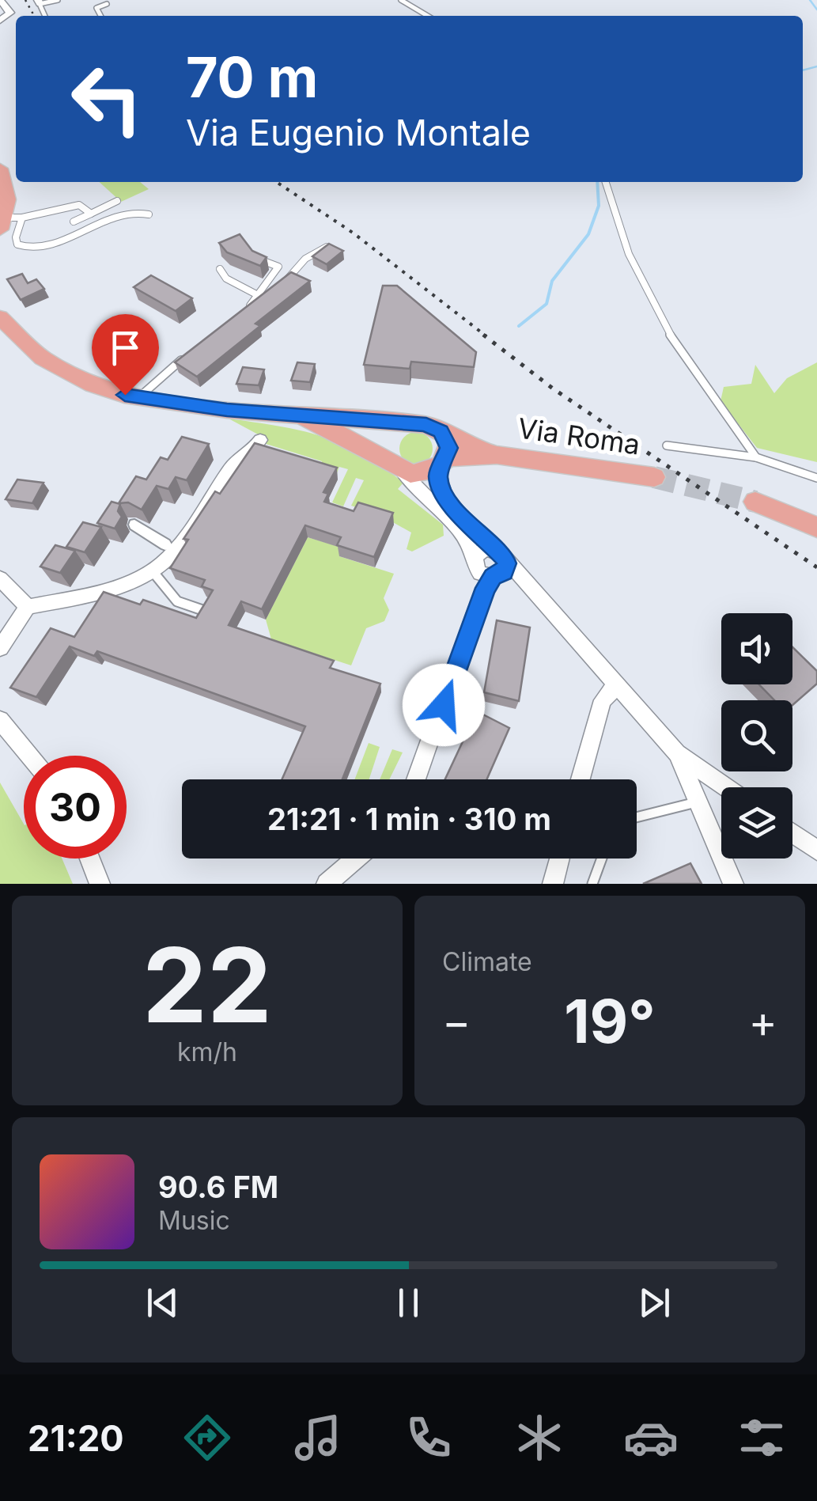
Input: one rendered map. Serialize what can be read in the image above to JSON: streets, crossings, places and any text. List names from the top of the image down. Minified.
{"streets":{"main road":["Via Roma"]},"page":{"turn":["70 m","Via Eugenio Montale"],"limit":"30","trip":"21:21 · 1 min · 310 m","tile":[["22","km/h"],"Climate"],"heat":["−","19°","+"],"song":["90.6 FM","Music"],"tabs":"21:20"}}
